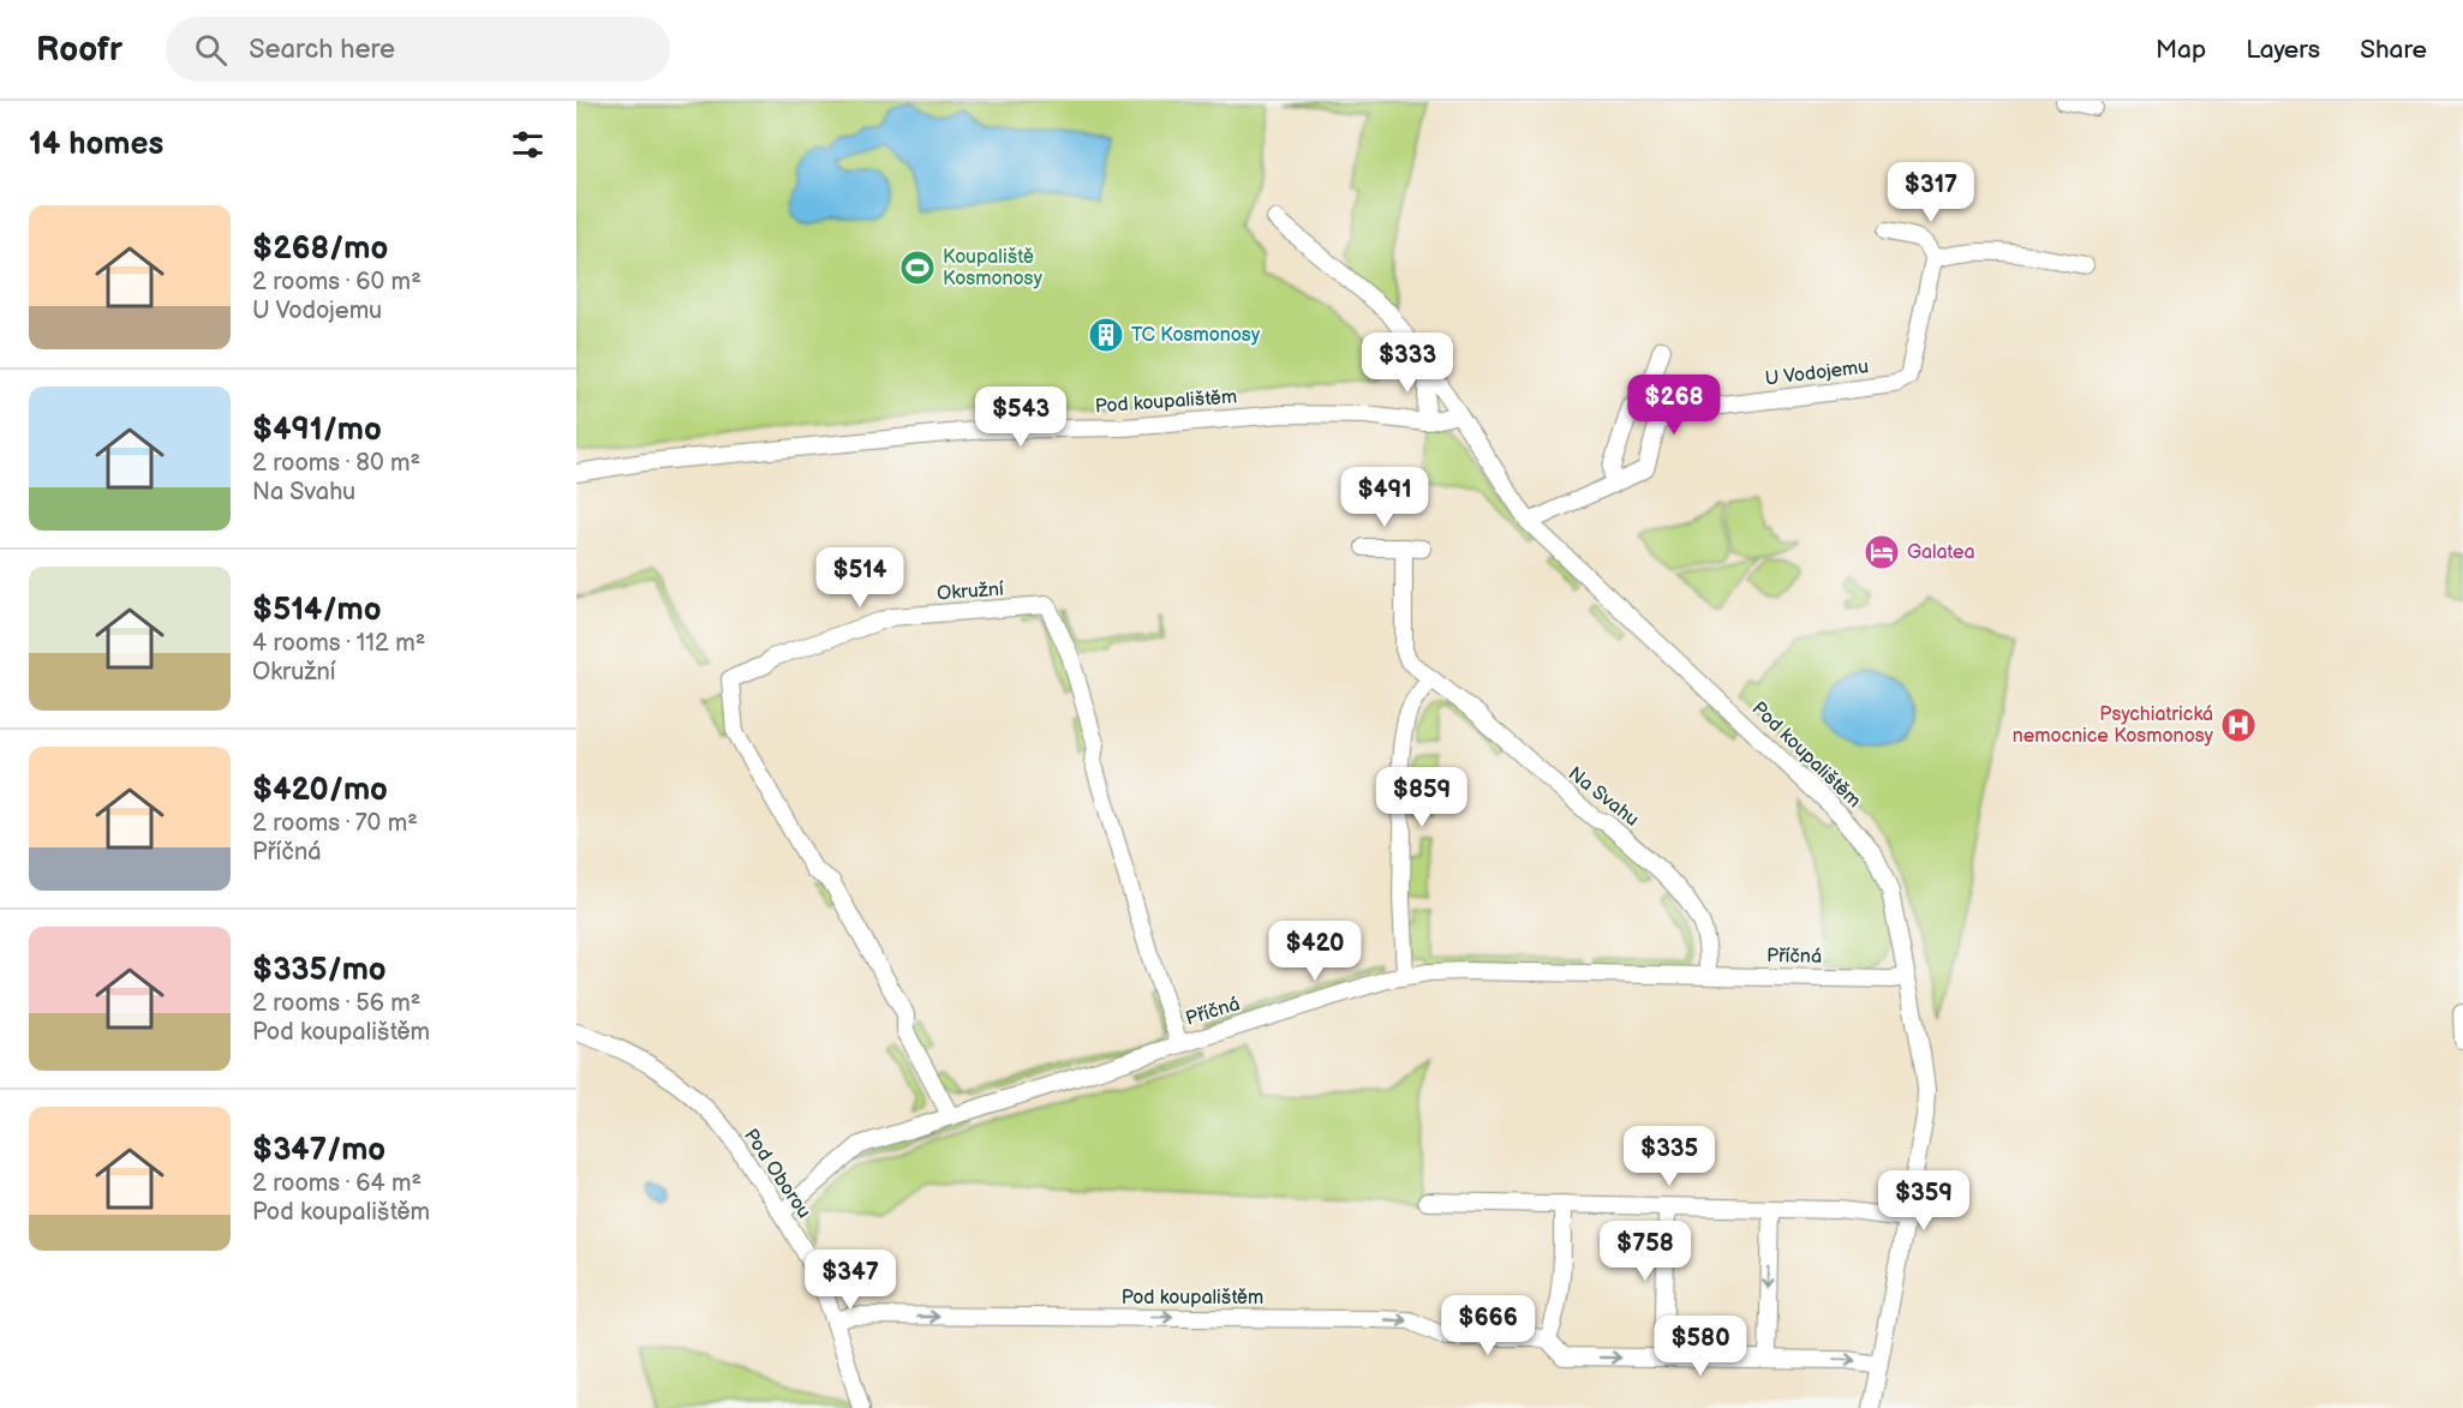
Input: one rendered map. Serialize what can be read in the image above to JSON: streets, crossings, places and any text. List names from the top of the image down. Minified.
{"streets":{"street":["U Vodojemu","Pod koupalištěm","Okružní","Na Svahu","Příčná","Pod Oborou"]},"crossings":[["U Vodojemu","Pod koupalištěm"],["Pod koupalištěm","Příčná"],["Pod koupalištěm","Pod Oborou"],["Okružní","Příčná"],["Na Svahu","Příčná"],["Příčná","Pod Oborou"]],"places":{"sports":["Koupaliště Kosmonosy"],"building":["TC Kosmonosy"],"hotel":["Galatea"],"hospital":["Psychiatrická nemocnice Kosmonosy"]},"page":{"header":"Roofr","search":"Search here","nav":["Map","Layers","Share"],"heading":"14 homes","price":["$317","$333","$268","$543","$491","$514","$859","$420","$335","$359","$758","$347","$666","$580"],"list":[{"name":"$268/mo","note":"2 rooms · 60 m² · U Vodojemu"},{"name":"$491/mo","note":"2 rooms · 80 m² · Na Svahu"},{"name":"$514/mo","note":"4 rooms · 112 m² · Okružní"},{"name":"$420/mo","note":"2 rooms · 70 m² · Příčná"},{"name":"$335/mo","note":"2 rooms · 56 m² · Pod koupalištěm"},{"name":"$347/mo","note":"2 rooms · 64 m² · Pod koupalištěm"}]}}
